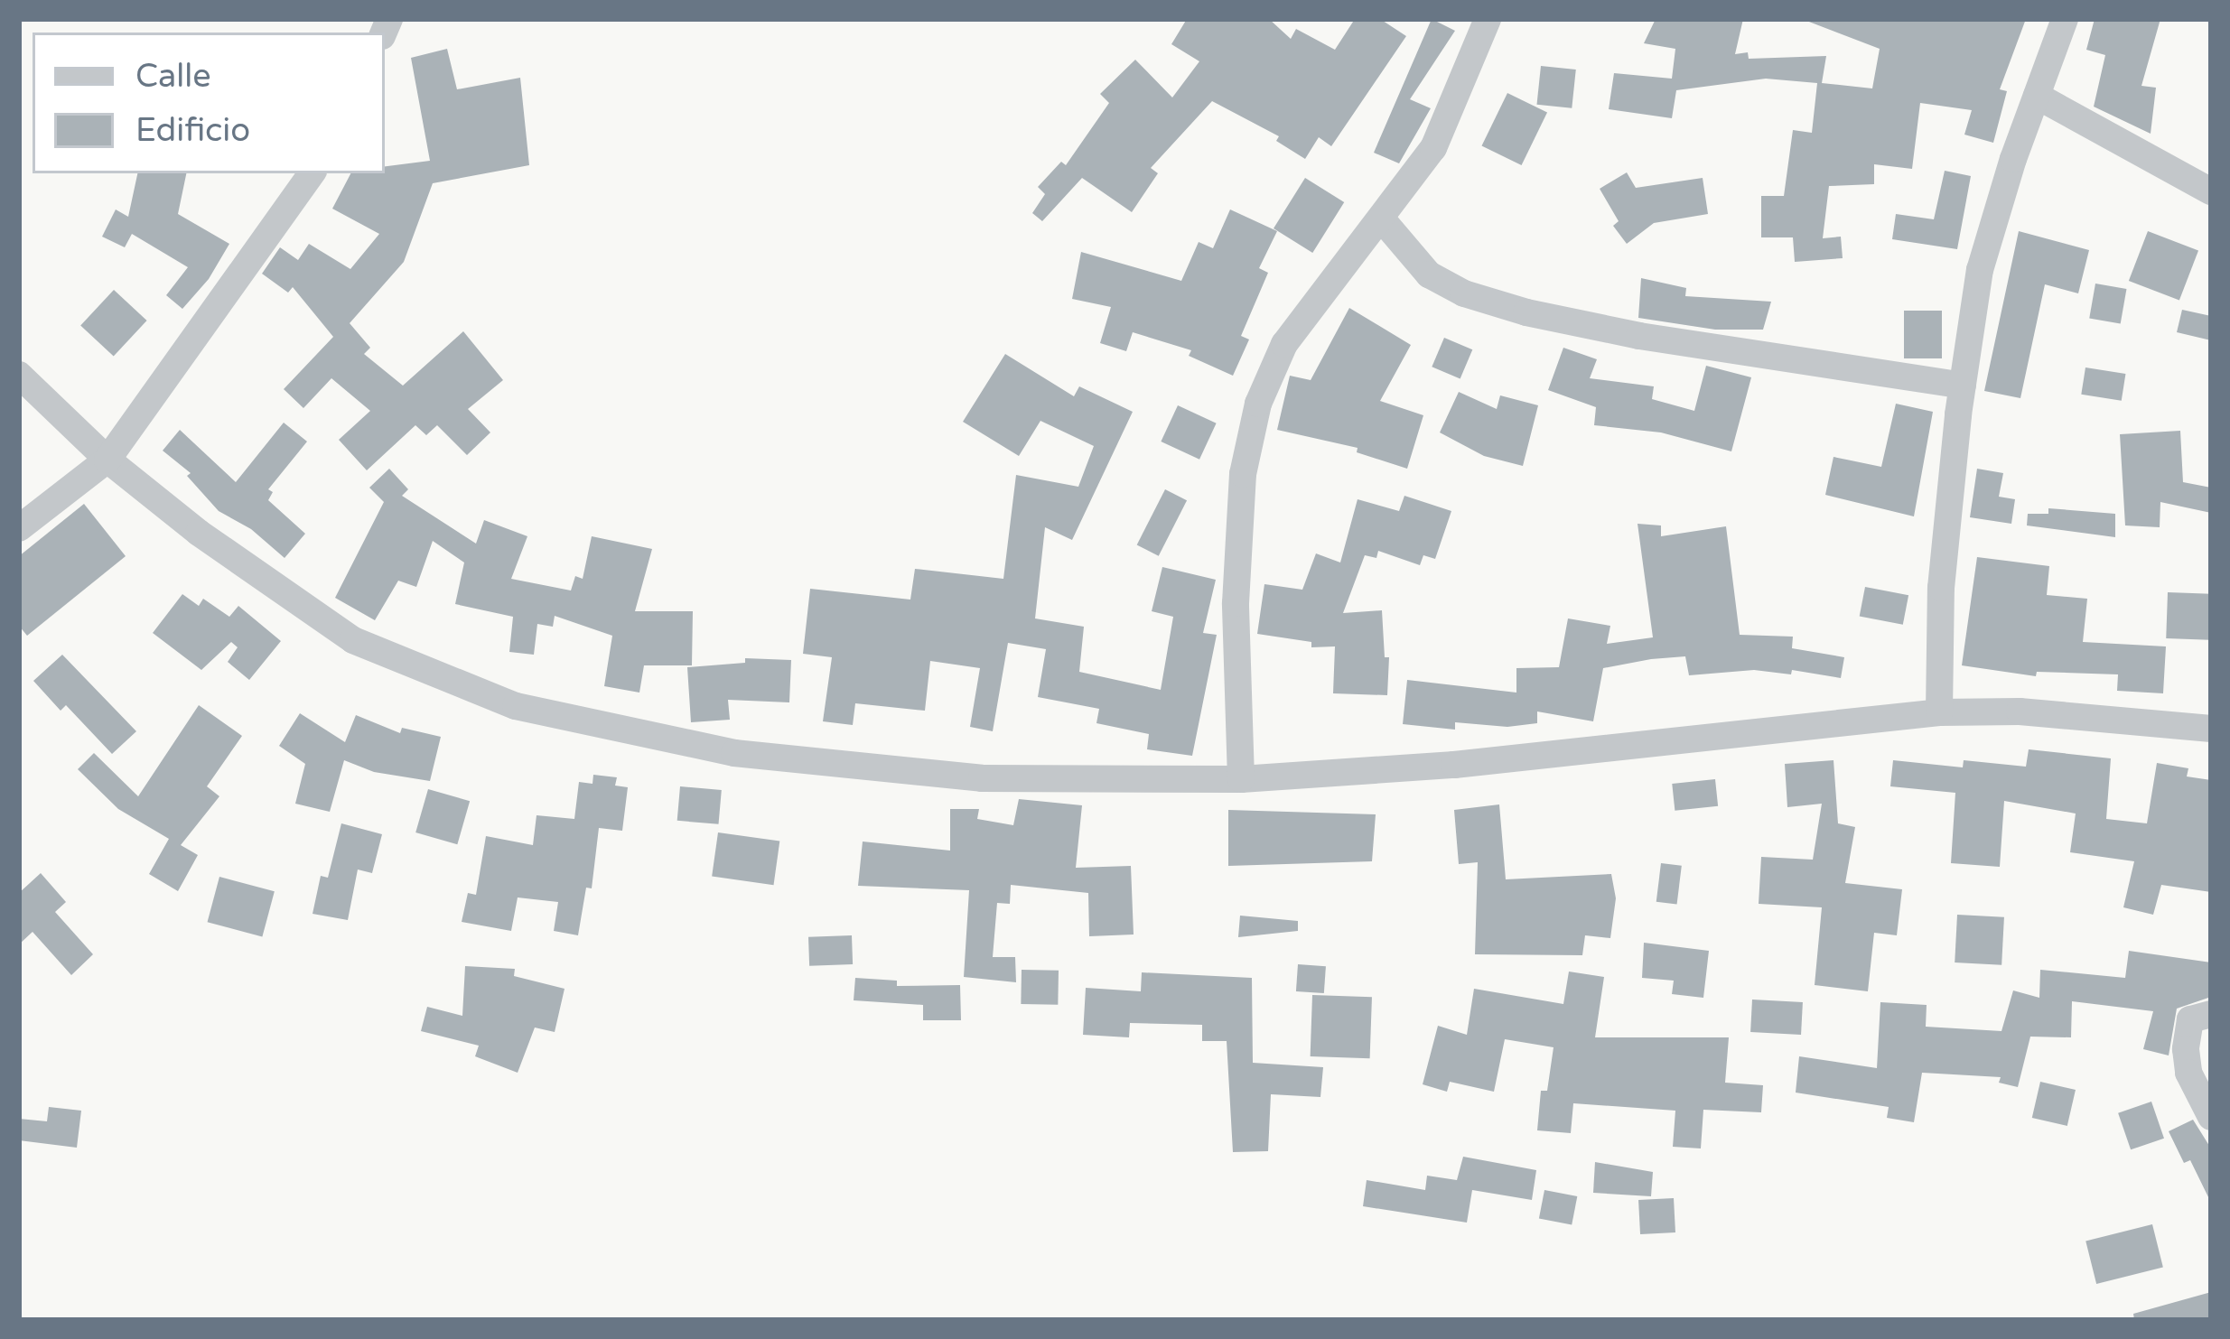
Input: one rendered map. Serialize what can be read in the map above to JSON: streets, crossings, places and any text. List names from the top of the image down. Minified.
{"legend":["Calle","Edificio"]}
